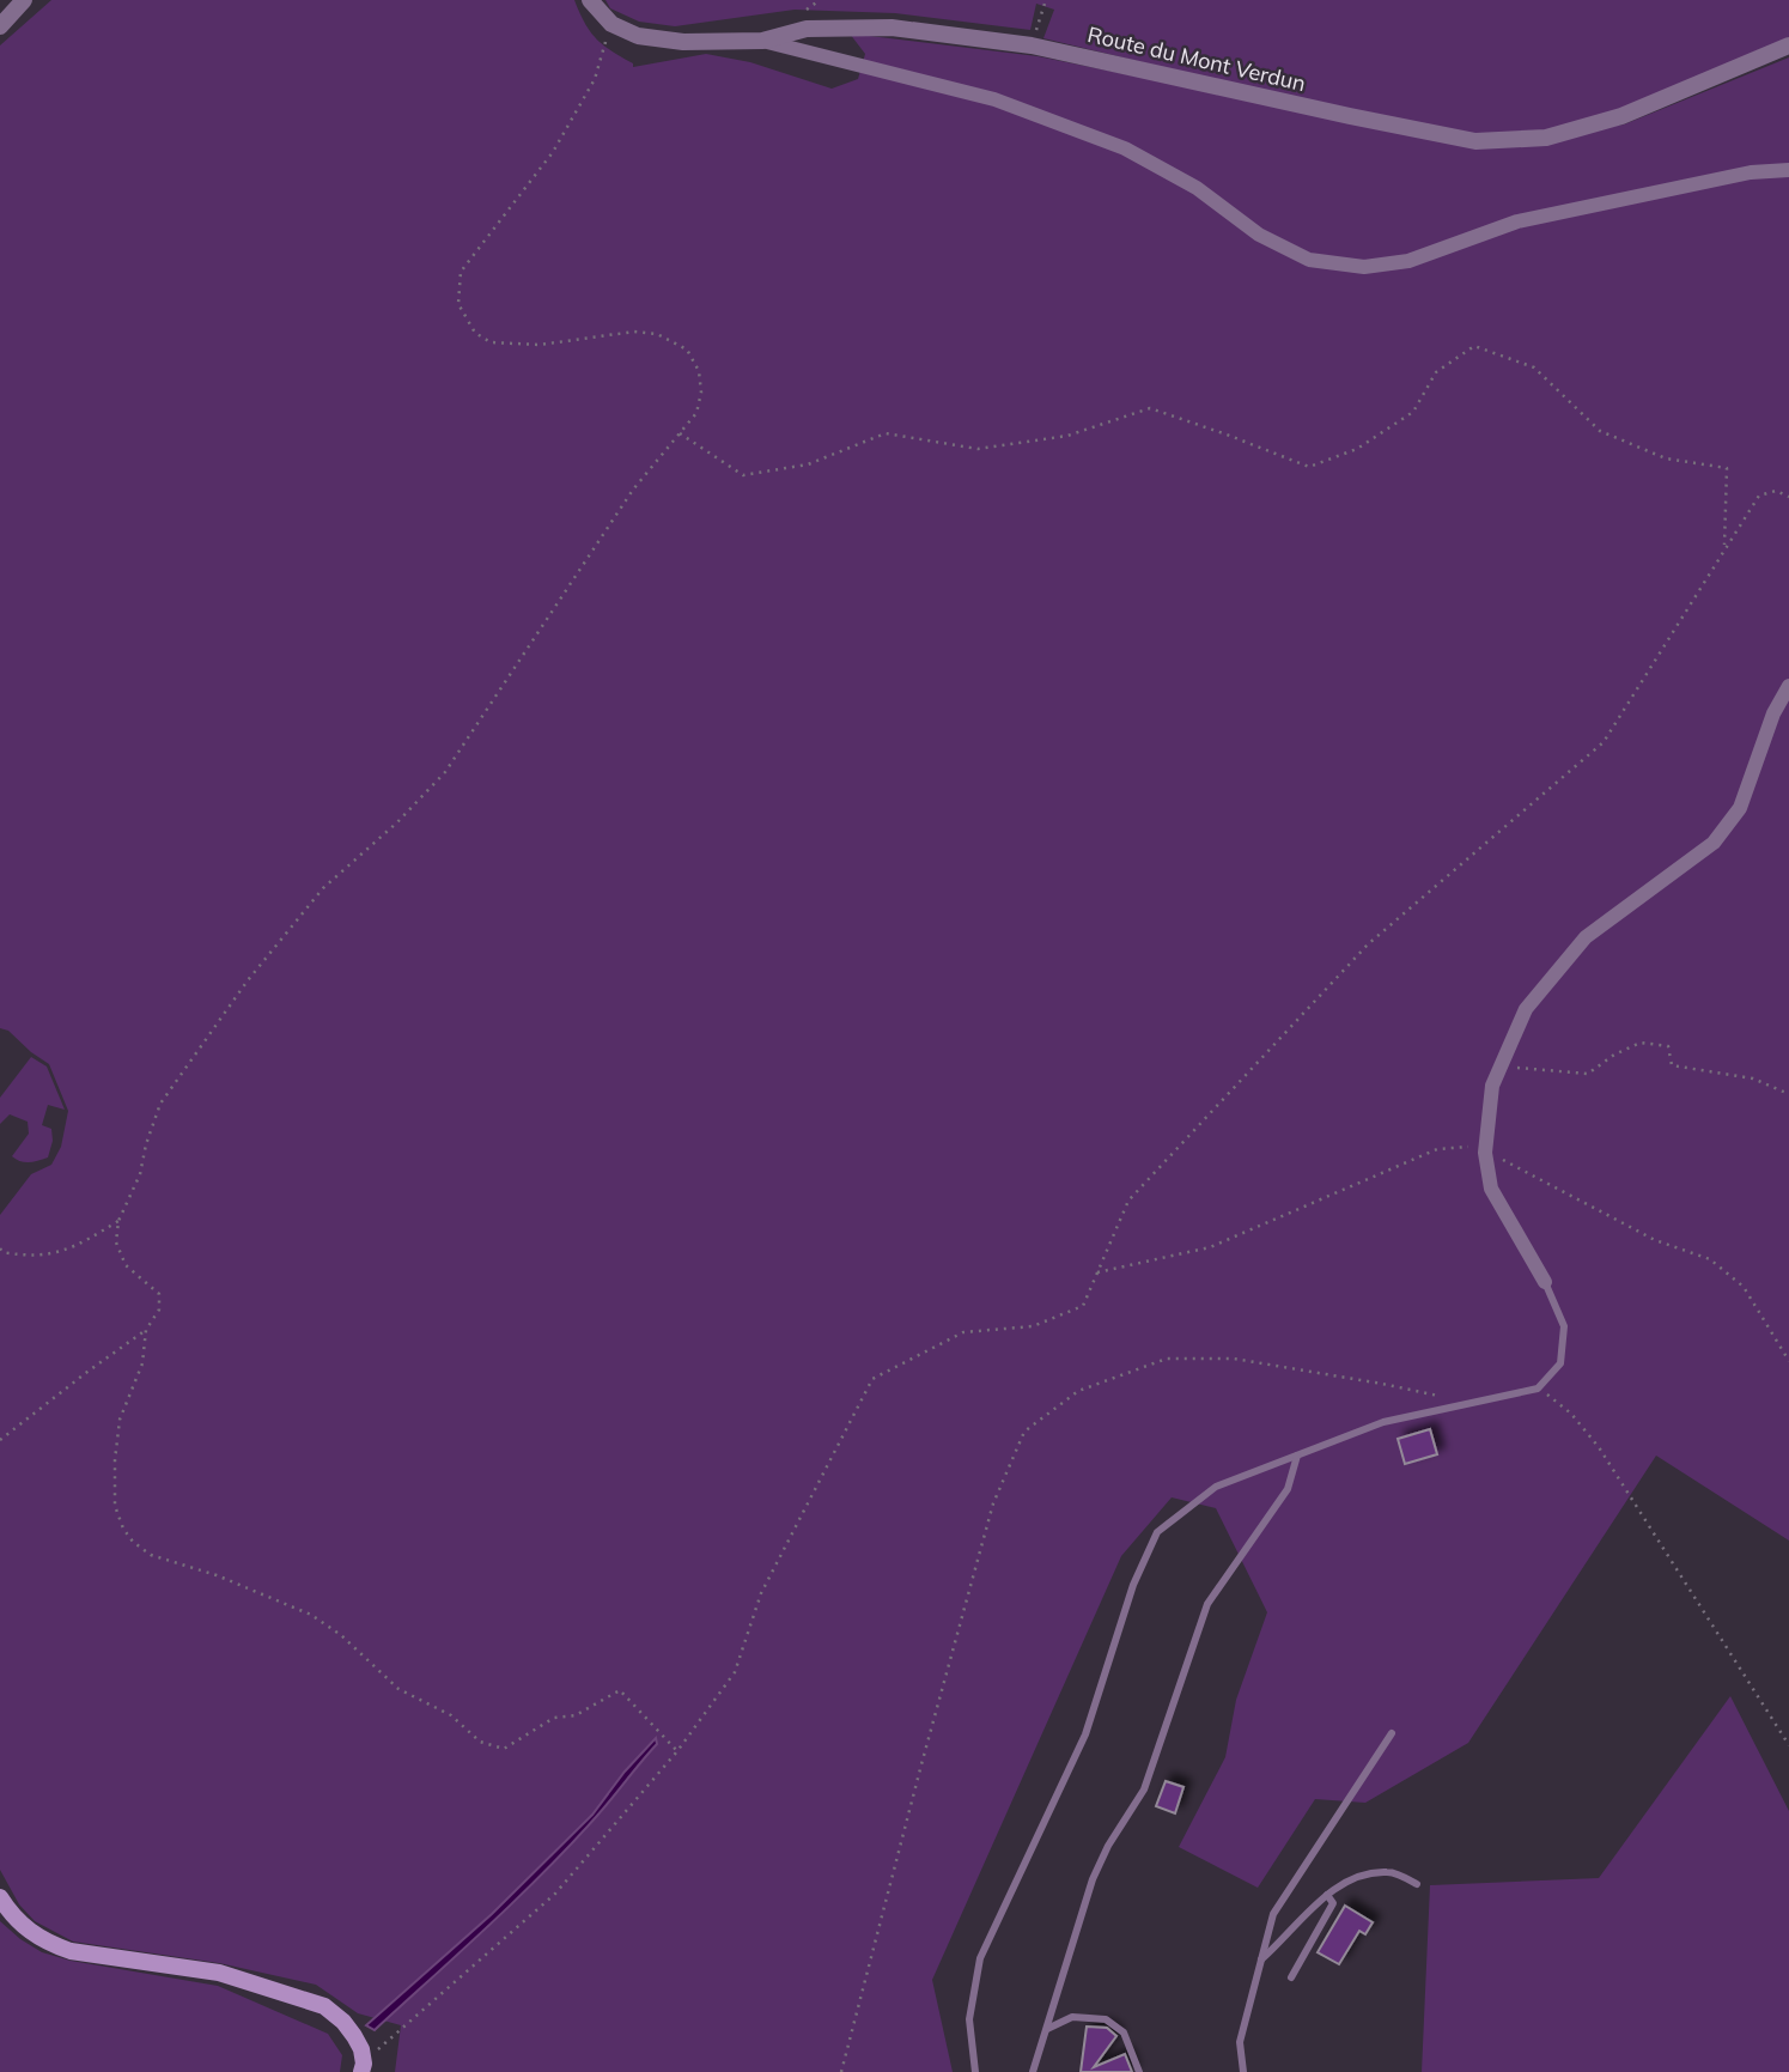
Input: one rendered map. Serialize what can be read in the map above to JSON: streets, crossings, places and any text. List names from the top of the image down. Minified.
{"streets":{"street":["Route du Mont Verdun"]}}
